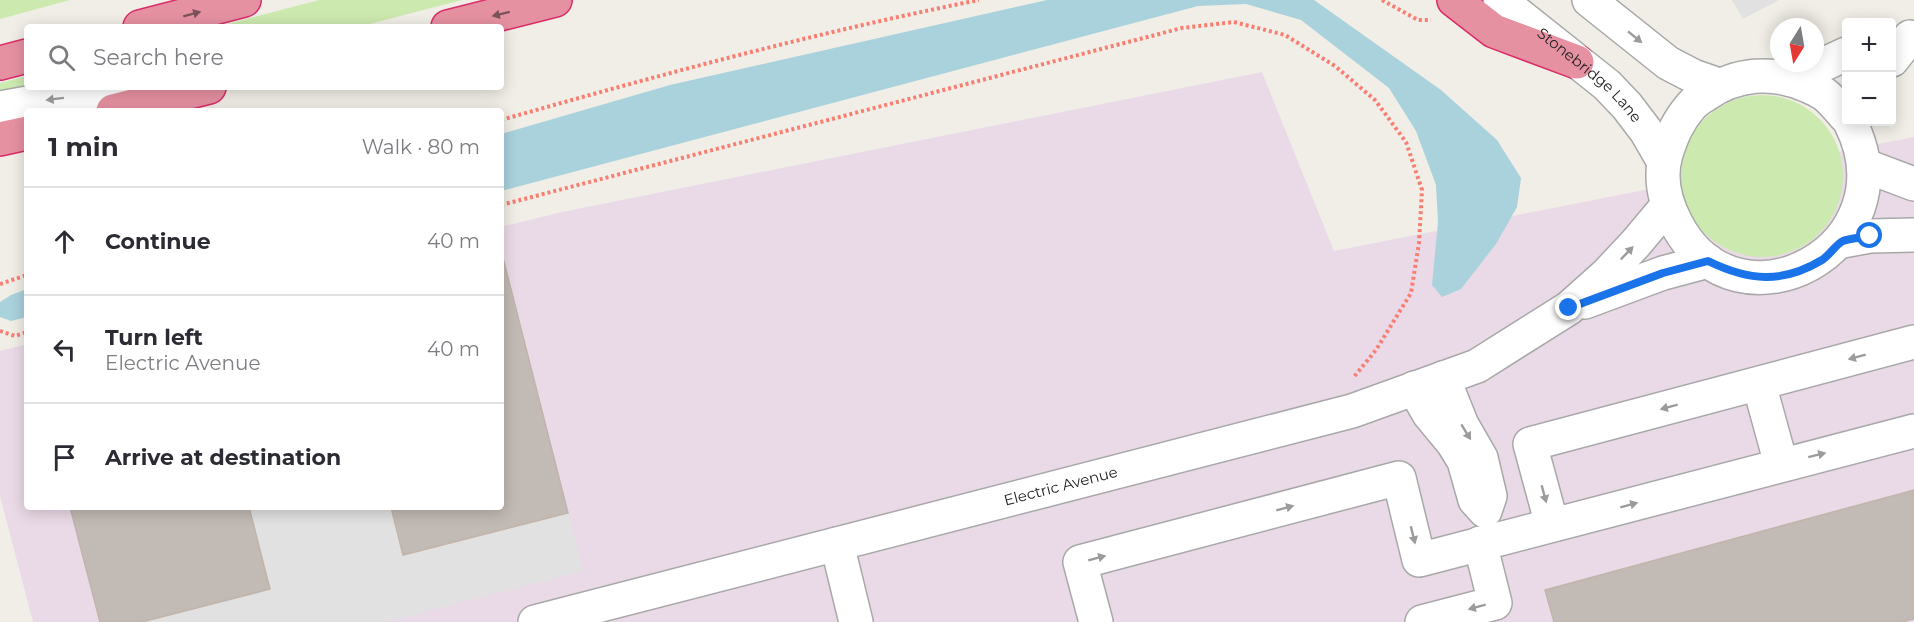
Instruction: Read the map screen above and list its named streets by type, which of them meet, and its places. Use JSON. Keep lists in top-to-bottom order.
{
  "streets": {
    "street": ["Stonebridge Lane", "Electric Avenue"]
  },
  "north": "bottom",
  "page": {
    "map_buttons": ["+", "−"],
    "search": "Search here",
    "heading": ["1 min", "Walk · 80 m"],
    "list": [
      ["Continue", "40 m"],
      ["Turn left", "Electric Avenue", "40 m"],
      "Arrive at destination"
    ]
  }
}
